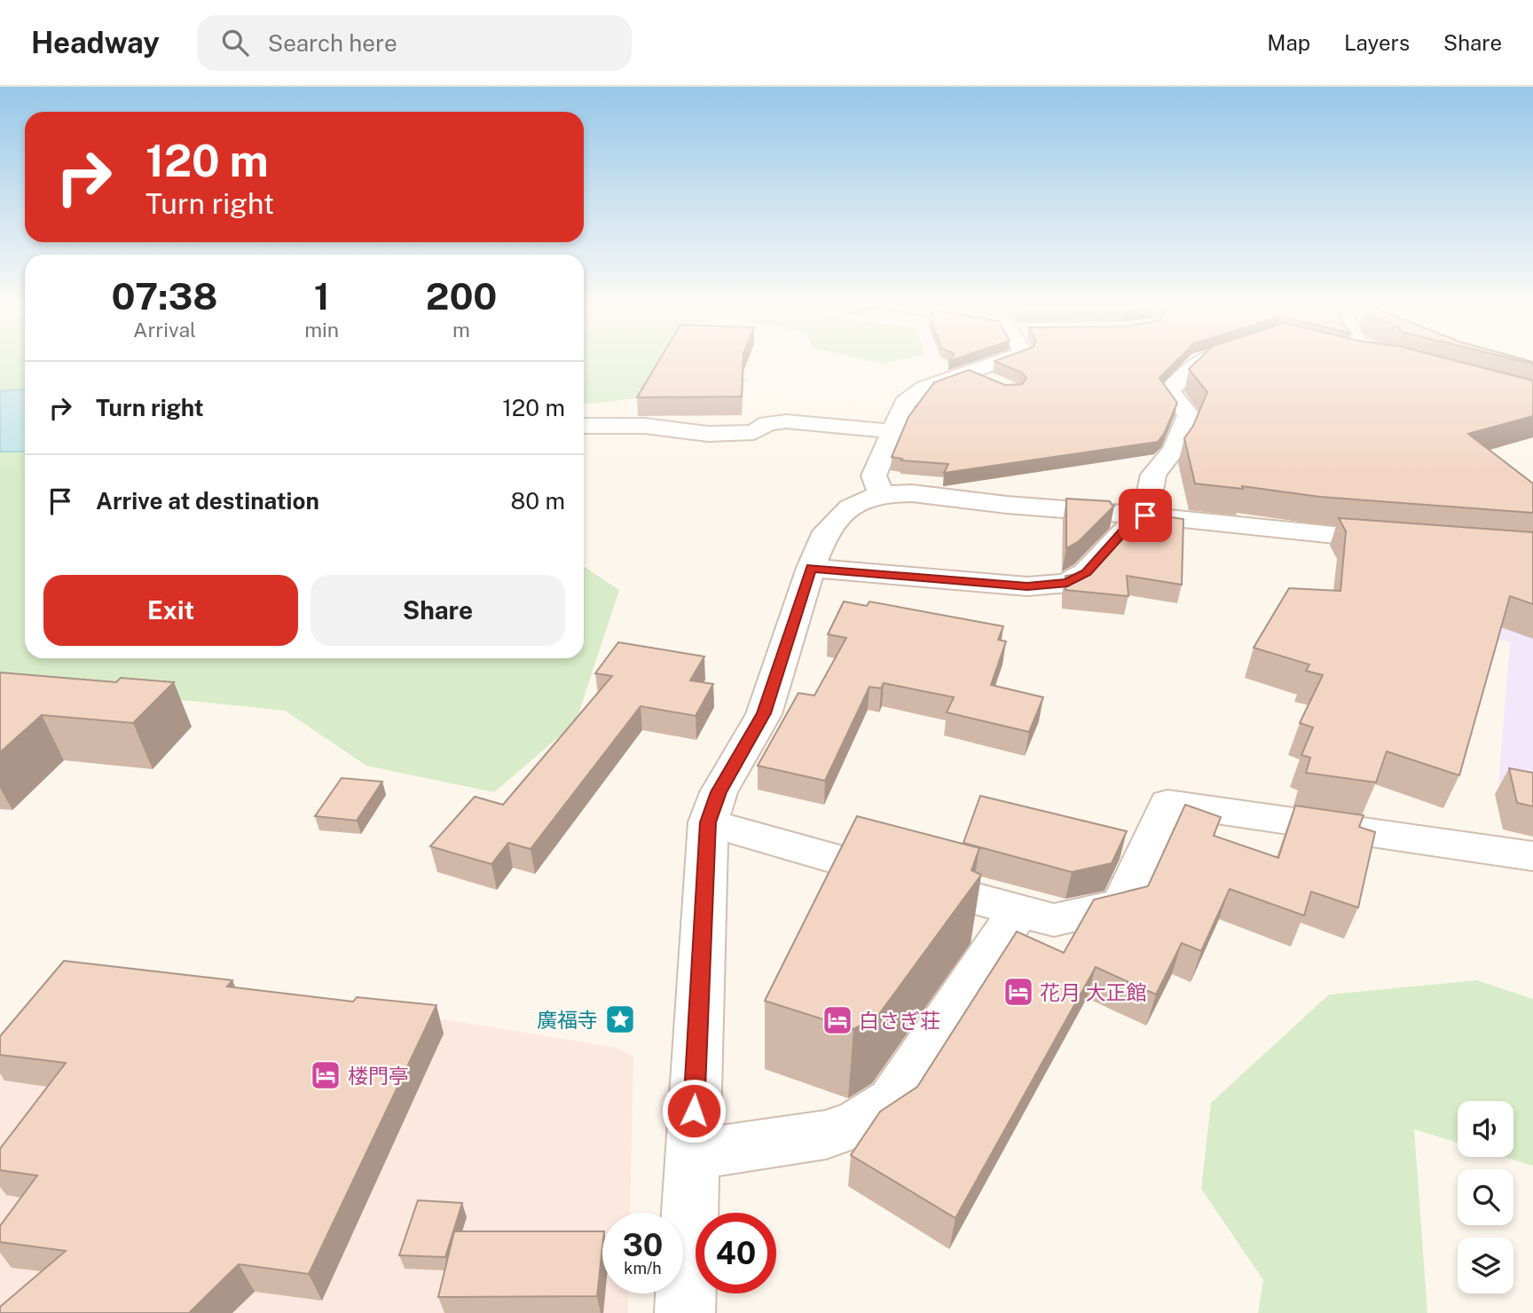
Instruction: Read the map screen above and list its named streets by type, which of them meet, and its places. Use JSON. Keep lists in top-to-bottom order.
{
  "places": {
    "hotel": ["花月 大正館", "白さぎ荘", "楼門亭"],
    "place": ["廣福寺"]
  },
  "page": {
    "header": "Headway",
    "search": "Search here",
    "nav": ["Map", "Layers", "Share"],
    "turn": ["120 m", "Turn right"],
    "eta": [
      "07:38",
      "Arrival",
      "1",
      "min",
      "200",
      "m"
    ],
    "list": [
      {
        "name": "Turn right",
        "value": "120 m"
      },
      {
        "name": "Arrive at destination",
        "value": "80 m"
      }
    ],
    "buttons": ["Exit", "Share"],
    "speed": "30 km/h",
    "limit": "40"
  }
}
